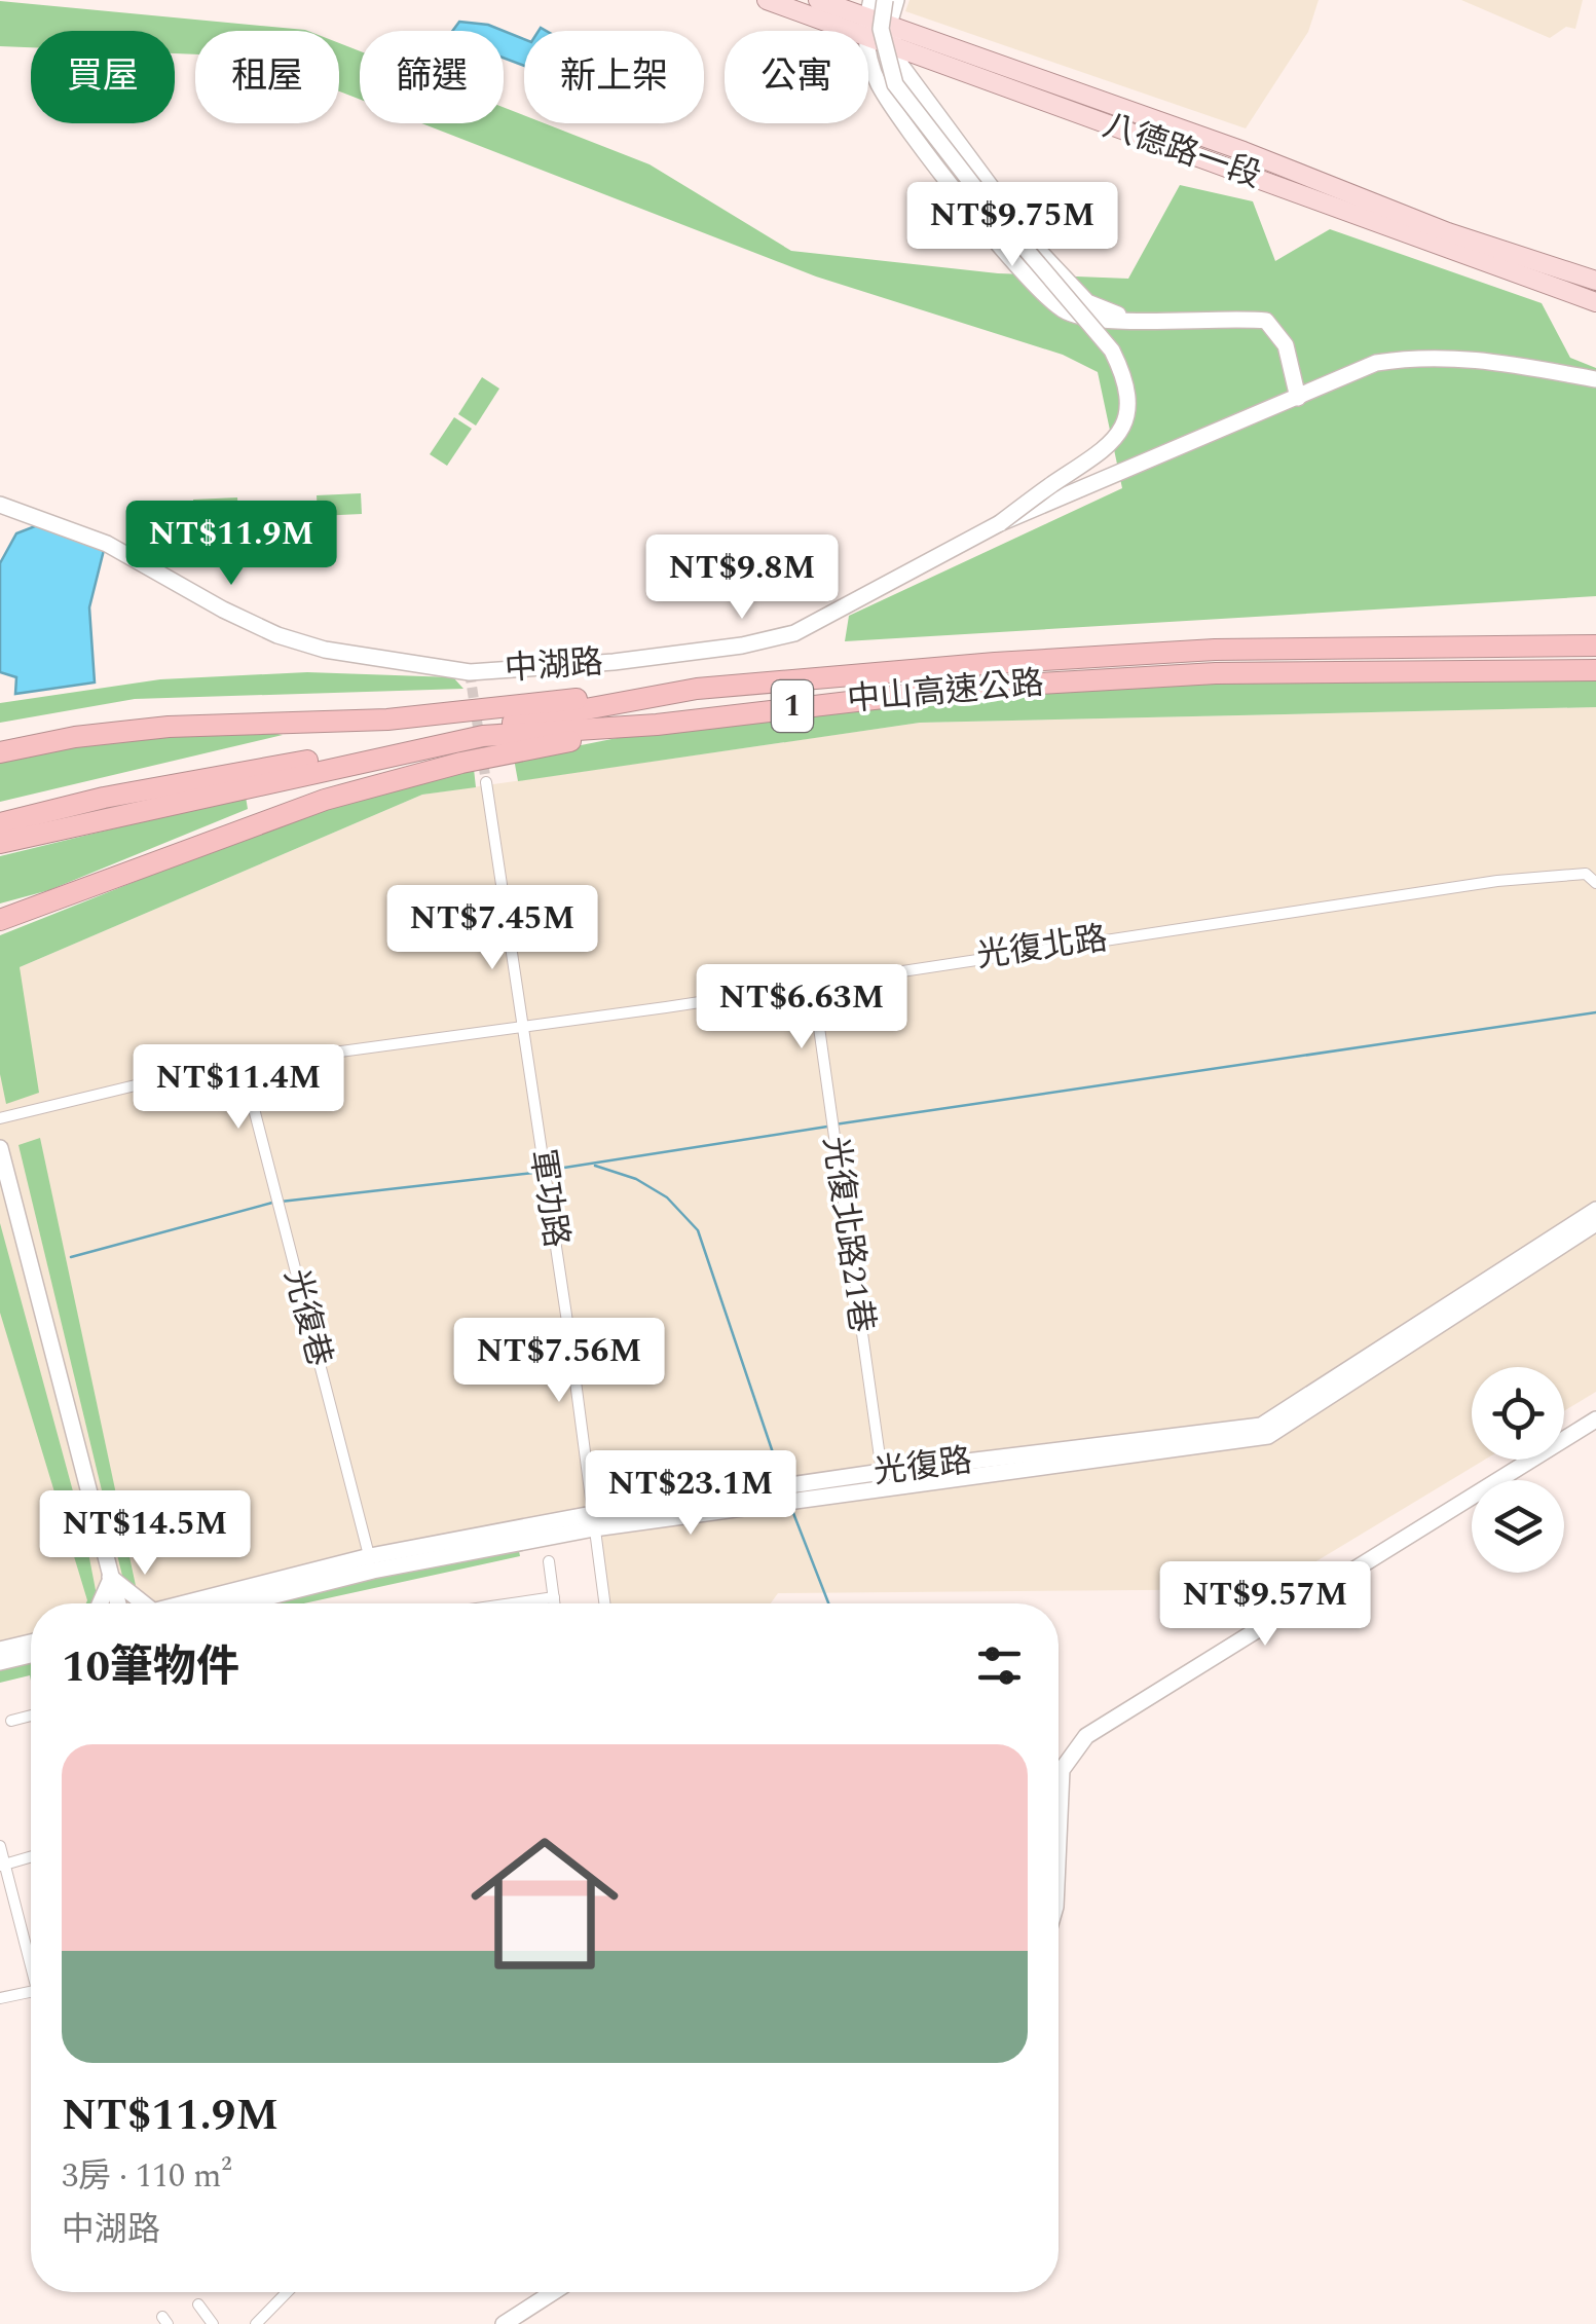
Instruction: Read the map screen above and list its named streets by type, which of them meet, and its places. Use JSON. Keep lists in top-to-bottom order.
{
  "streets": {
    "highway": ["中山高速公路", "1"],
    "main road": ["八德路一段"],
    "street": [
      "中湖路",
      "光復北路",
      "軍功路",
      "光復北路21巷",
      "光復巷",
      "光復路"
    ]
  },
  "crossings": [
    ["光復北路", "軍功路"],
    ["光復北路", "光復北路21巷"],
    ["光復北路", "光復巷"],
    ["軍功路", "光復路"],
    ["光復北路21巷", "光復路"],
    ["光復巷", "光復路"]
  ],
  "page": {
    "chip": [
      "買屋",
      "租屋",
      "篩選",
      "新上架",
      "公寓"
    ],
    "price": [
      "NT$9.75M",
      "NT$11.9M",
      "NT$9.8M",
      "NT$7.45M",
      "NT$6.63M",
      "NT$11.4M",
      "NT$7.56M",
      "NT$23.1M",
      "NT$14.5M",
      "NT$9.57M"
    ],
    "heading": "10筆物件",
    "list": [
      {
        "name": "NT$11.9M",
        "note": "3房 · 110 m² · 中湖路"
      }
    ]
  }
}
